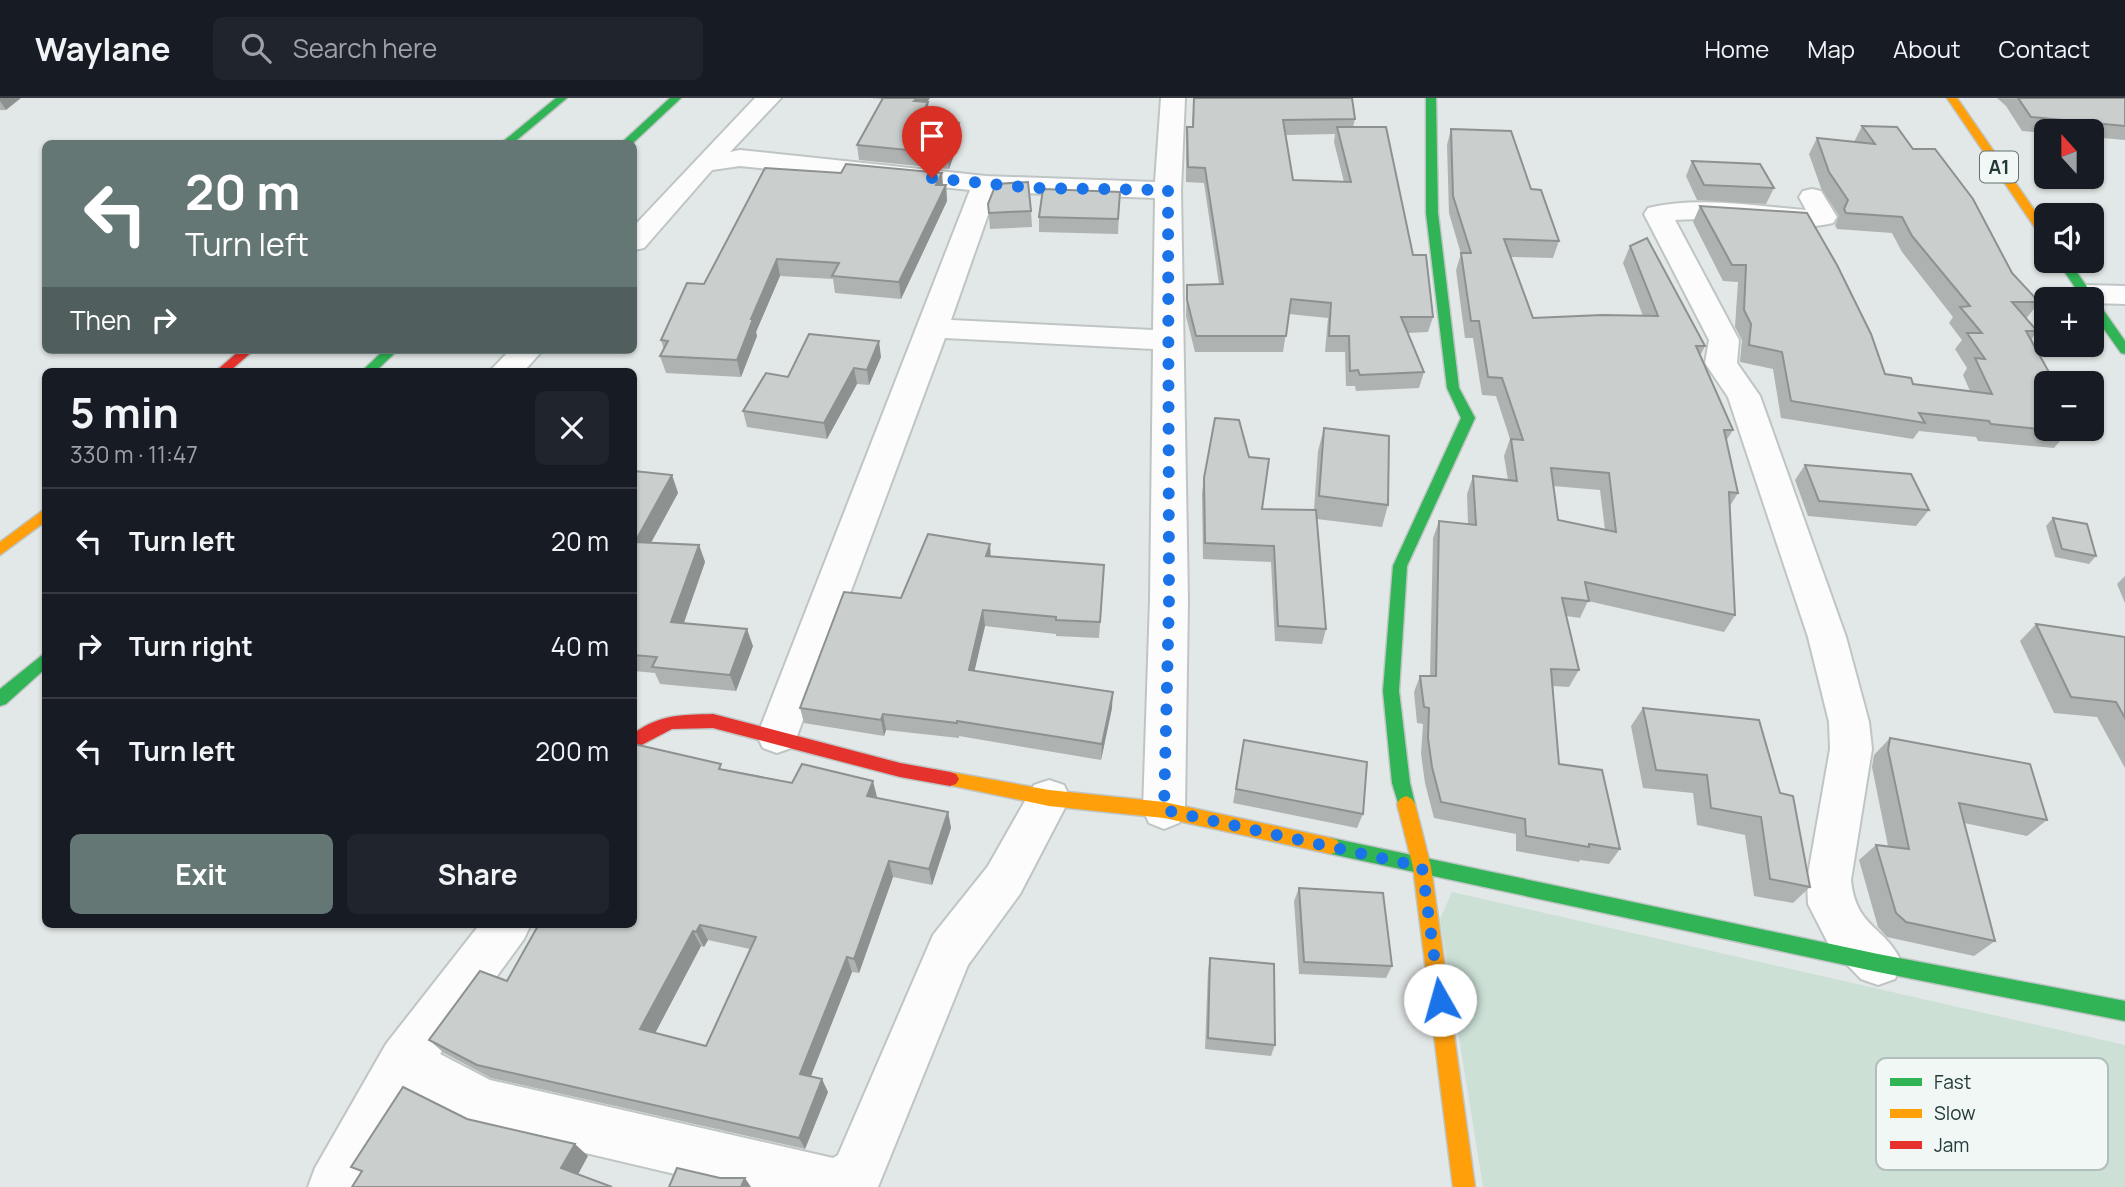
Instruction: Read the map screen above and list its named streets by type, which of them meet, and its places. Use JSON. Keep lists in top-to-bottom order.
{
  "streets": {
    "main road": ["A1"]
  },
  "legend": ["Fast", "Slow", "Jam"],
  "north": "top",
  "page": {
    "header": "Waylane",
    "search": "Search here",
    "nav": [
      "Home",
      "Map",
      "About",
      "Contact"
    ],
    "map_buttons": ["+", "−"],
    "turn": ["20 m", "Turn left"],
    "then": "Then",
    "heading": ["5 min", "330 m · 11:47"],
    "list": [
      {
        "name": "Turn left",
        "value": "20 m"
      },
      {
        "name": "Turn right",
        "value": "40 m"
      },
      {
        "name": "Turn left",
        "value": "200 m"
      }
    ],
    "buttons": ["Exit", "Share"]
  }
}
